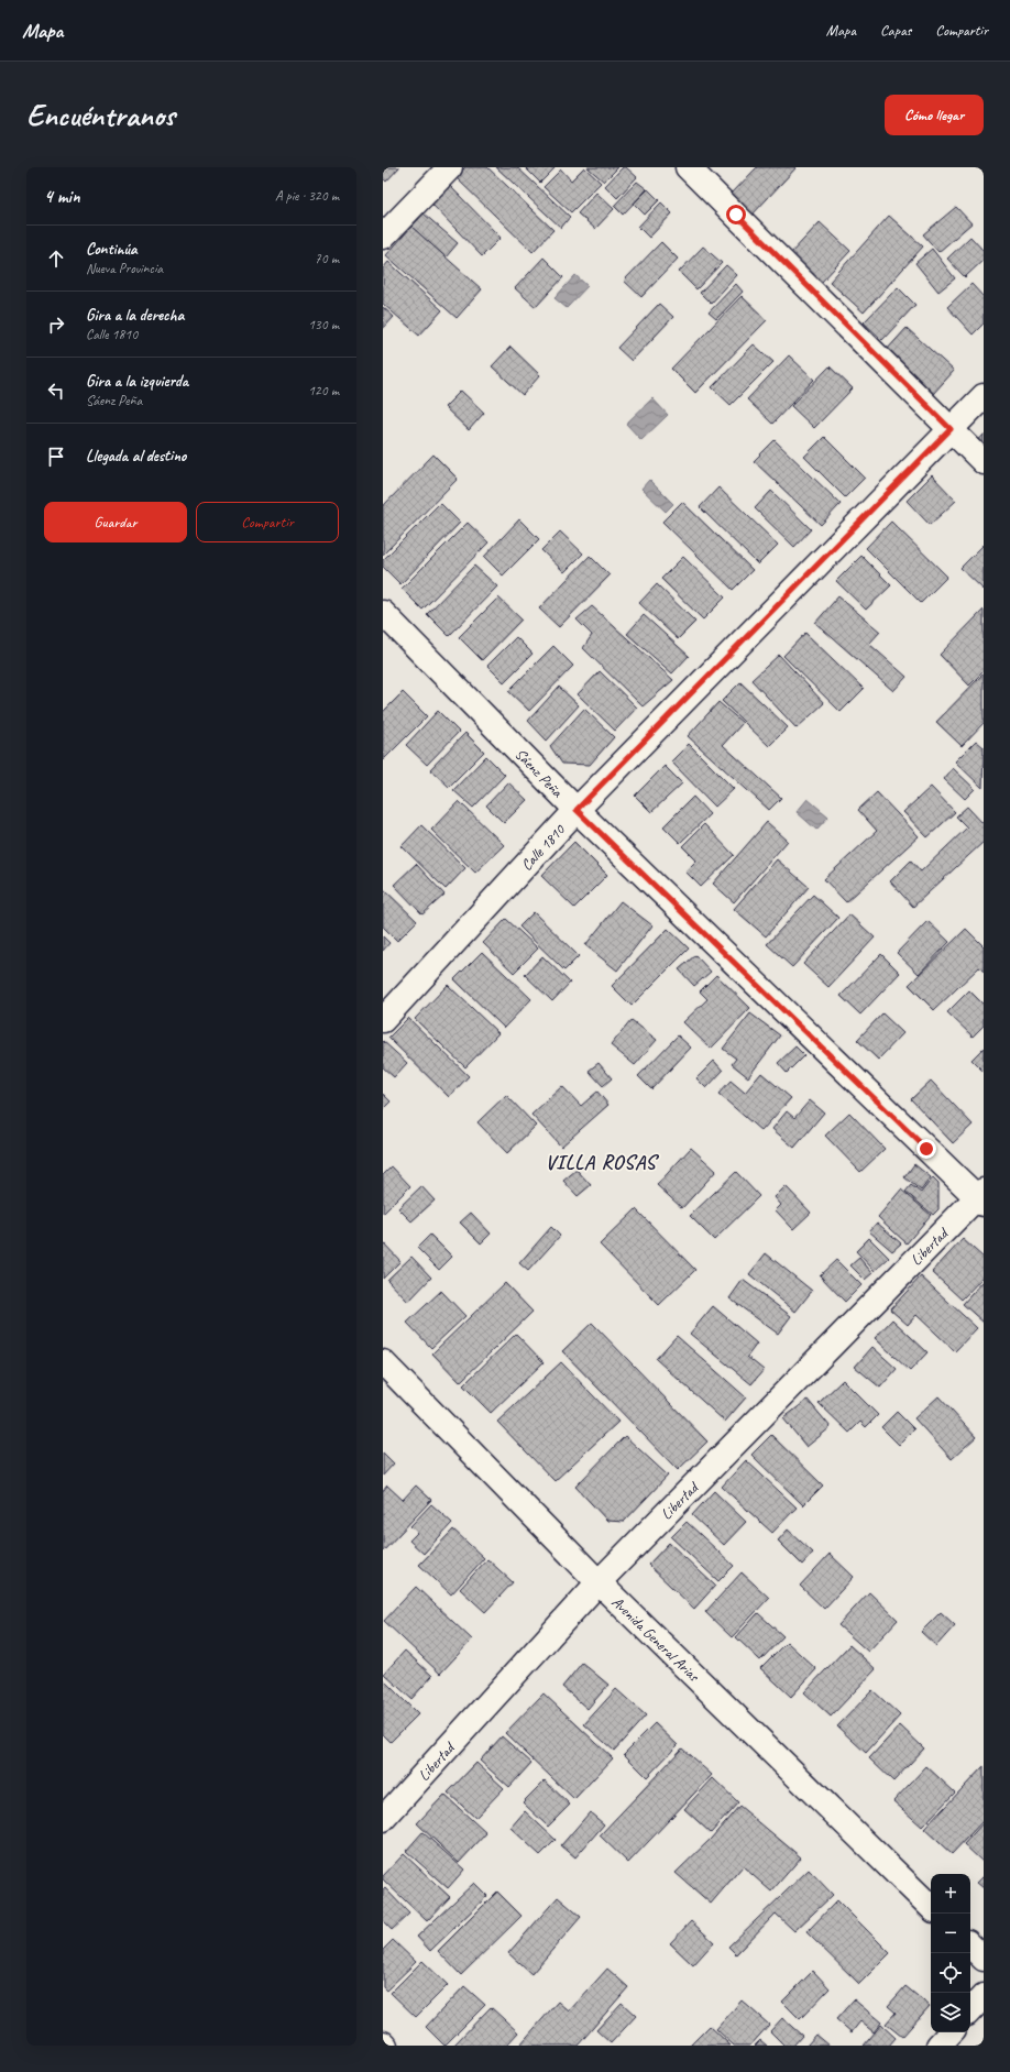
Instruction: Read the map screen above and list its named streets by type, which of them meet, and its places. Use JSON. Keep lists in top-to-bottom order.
{
  "streets": {
    "street": [
      "Sáenz Peña",
      "Calle 1810",
      "Libertad",
      "Avenida General Arias"
    ]
  },
  "crossings": [
    ["Sáenz Peña", "Calle 1810"],
    ["Sáenz Peña", "Libertad"],
    ["Libertad", "Avenida General Arias"]
  ],
  "districts": ["VILLA ROSAS"],
  "page": {
    "header": "Mapa",
    "nav": ["Mapa", "Capas", "Compartir"],
    "buttons": [
      "Cómo llegar",
      ["Guardar", "Compartir"]
    ],
    "title": "Encuéntranos",
    "heading": ["4 min", "A pie · 320 m"],
    "list": [
      ["Continúa", "Nueva Provincia", "70 m"],
      ["Gira a la derecha", "Calle 1810", "130 m"],
      ["Gira a la izquierda", "Sáenz Peña", "120 m"],
      "Llegada al destino"
    ],
    "map_buttons": ["+", "−"]
  }
}
